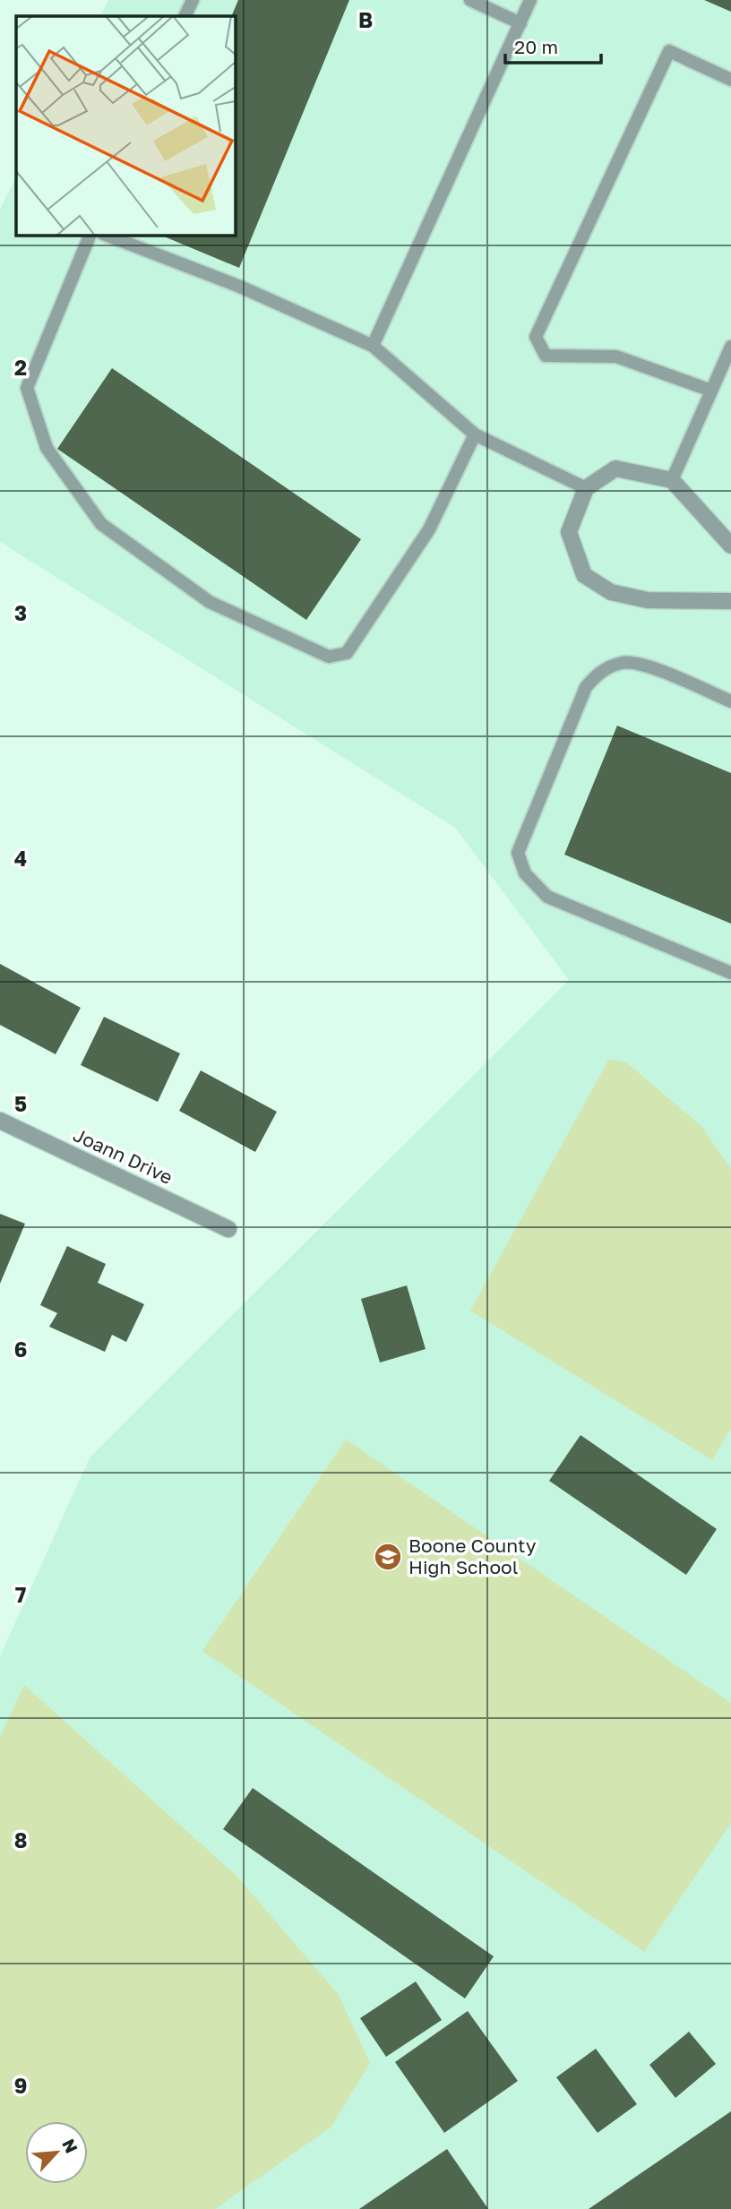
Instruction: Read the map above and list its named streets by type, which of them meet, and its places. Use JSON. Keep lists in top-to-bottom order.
{
  "streets": {
    "street": ["Joann Drive"]
  },
  "places": {
    "school or university": ["Boone County High School"]
  },
  "scale_bar": "20 m",
  "north": "top right",
  "grid": {
    "columns": ["B"],
    "rows": [
      "2",
      "3",
      "4",
      "5",
      "6",
      "7",
      "8",
      "9"
    ]
  }
}
